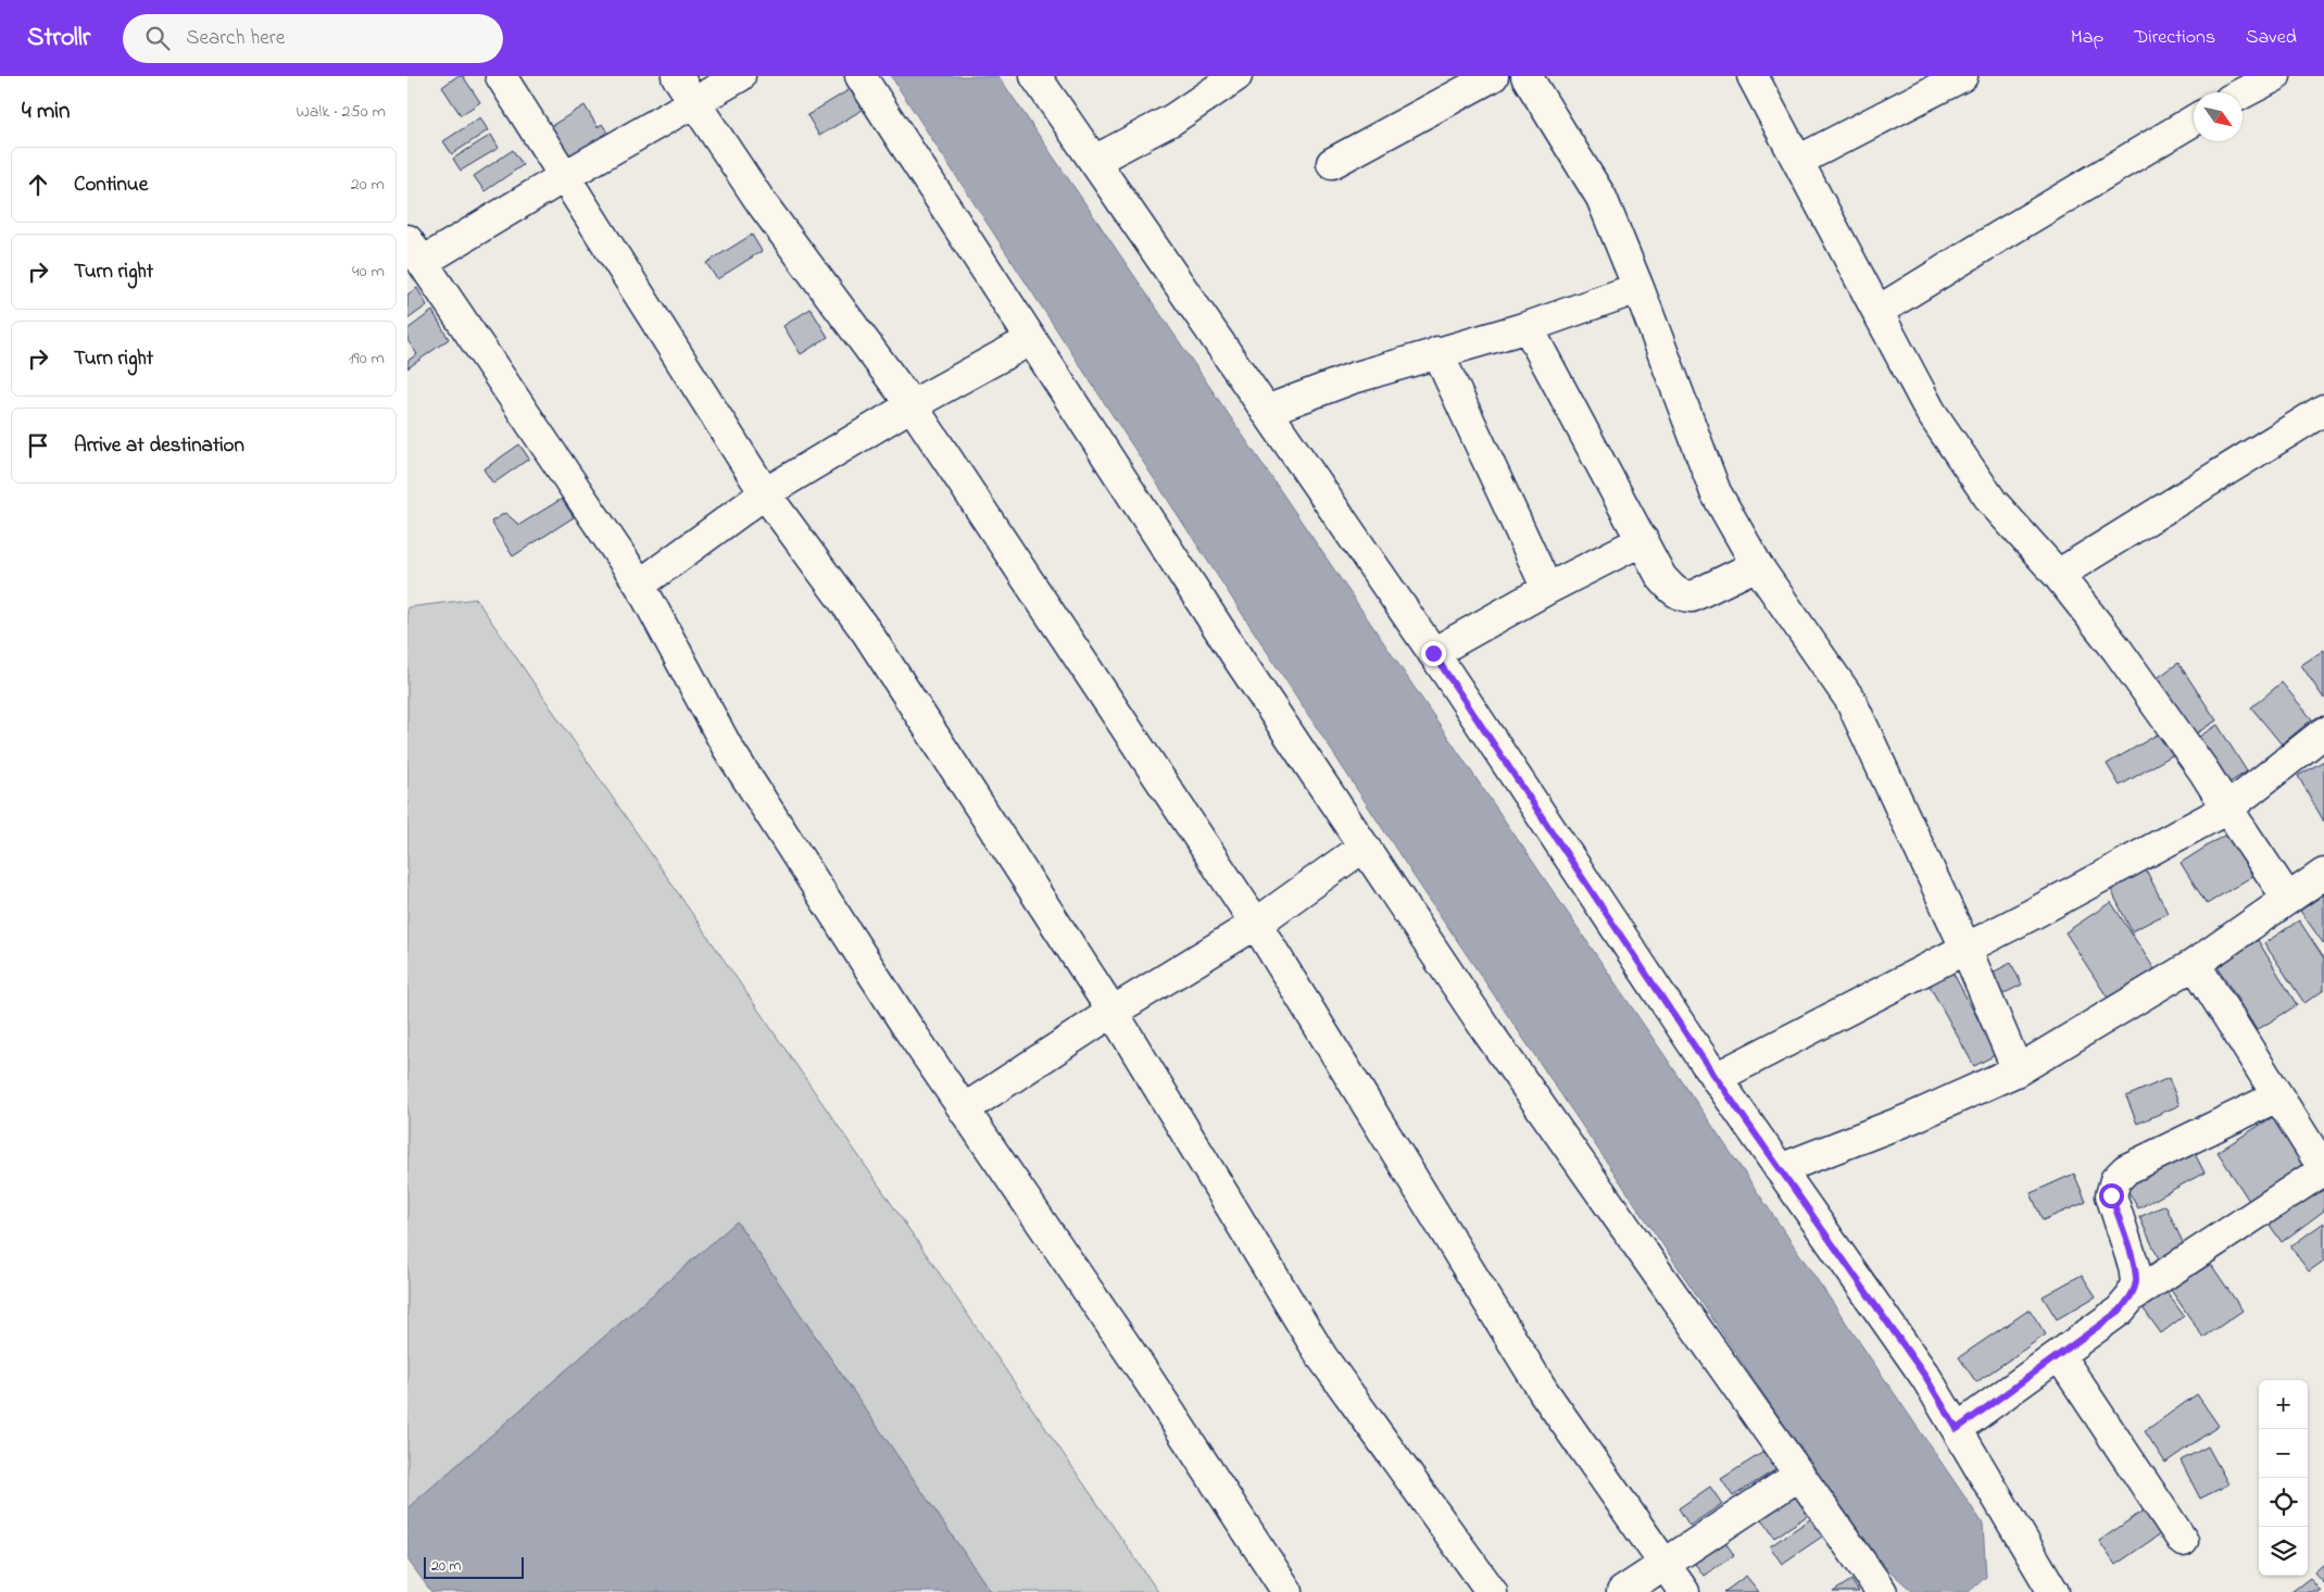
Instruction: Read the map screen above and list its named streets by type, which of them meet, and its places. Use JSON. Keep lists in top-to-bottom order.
{
  "scale_bar": "20 m",
  "north": "bottom right",
  "page": {
    "header": "Strollr",
    "search": "Search here",
    "nav": ["Map", "Directions", "Saved"],
    "heading": ["4 min", "Walk · 250 m"],
    "list": [
      ["Continue", "20 m"],
      ["Turn right", "40 m"],
      ["Turn right", "190 m"],
      "Arrive at destination"
    ],
    "map_buttons": ["+", "−"],
    "scale": "20 m"
  }
}
